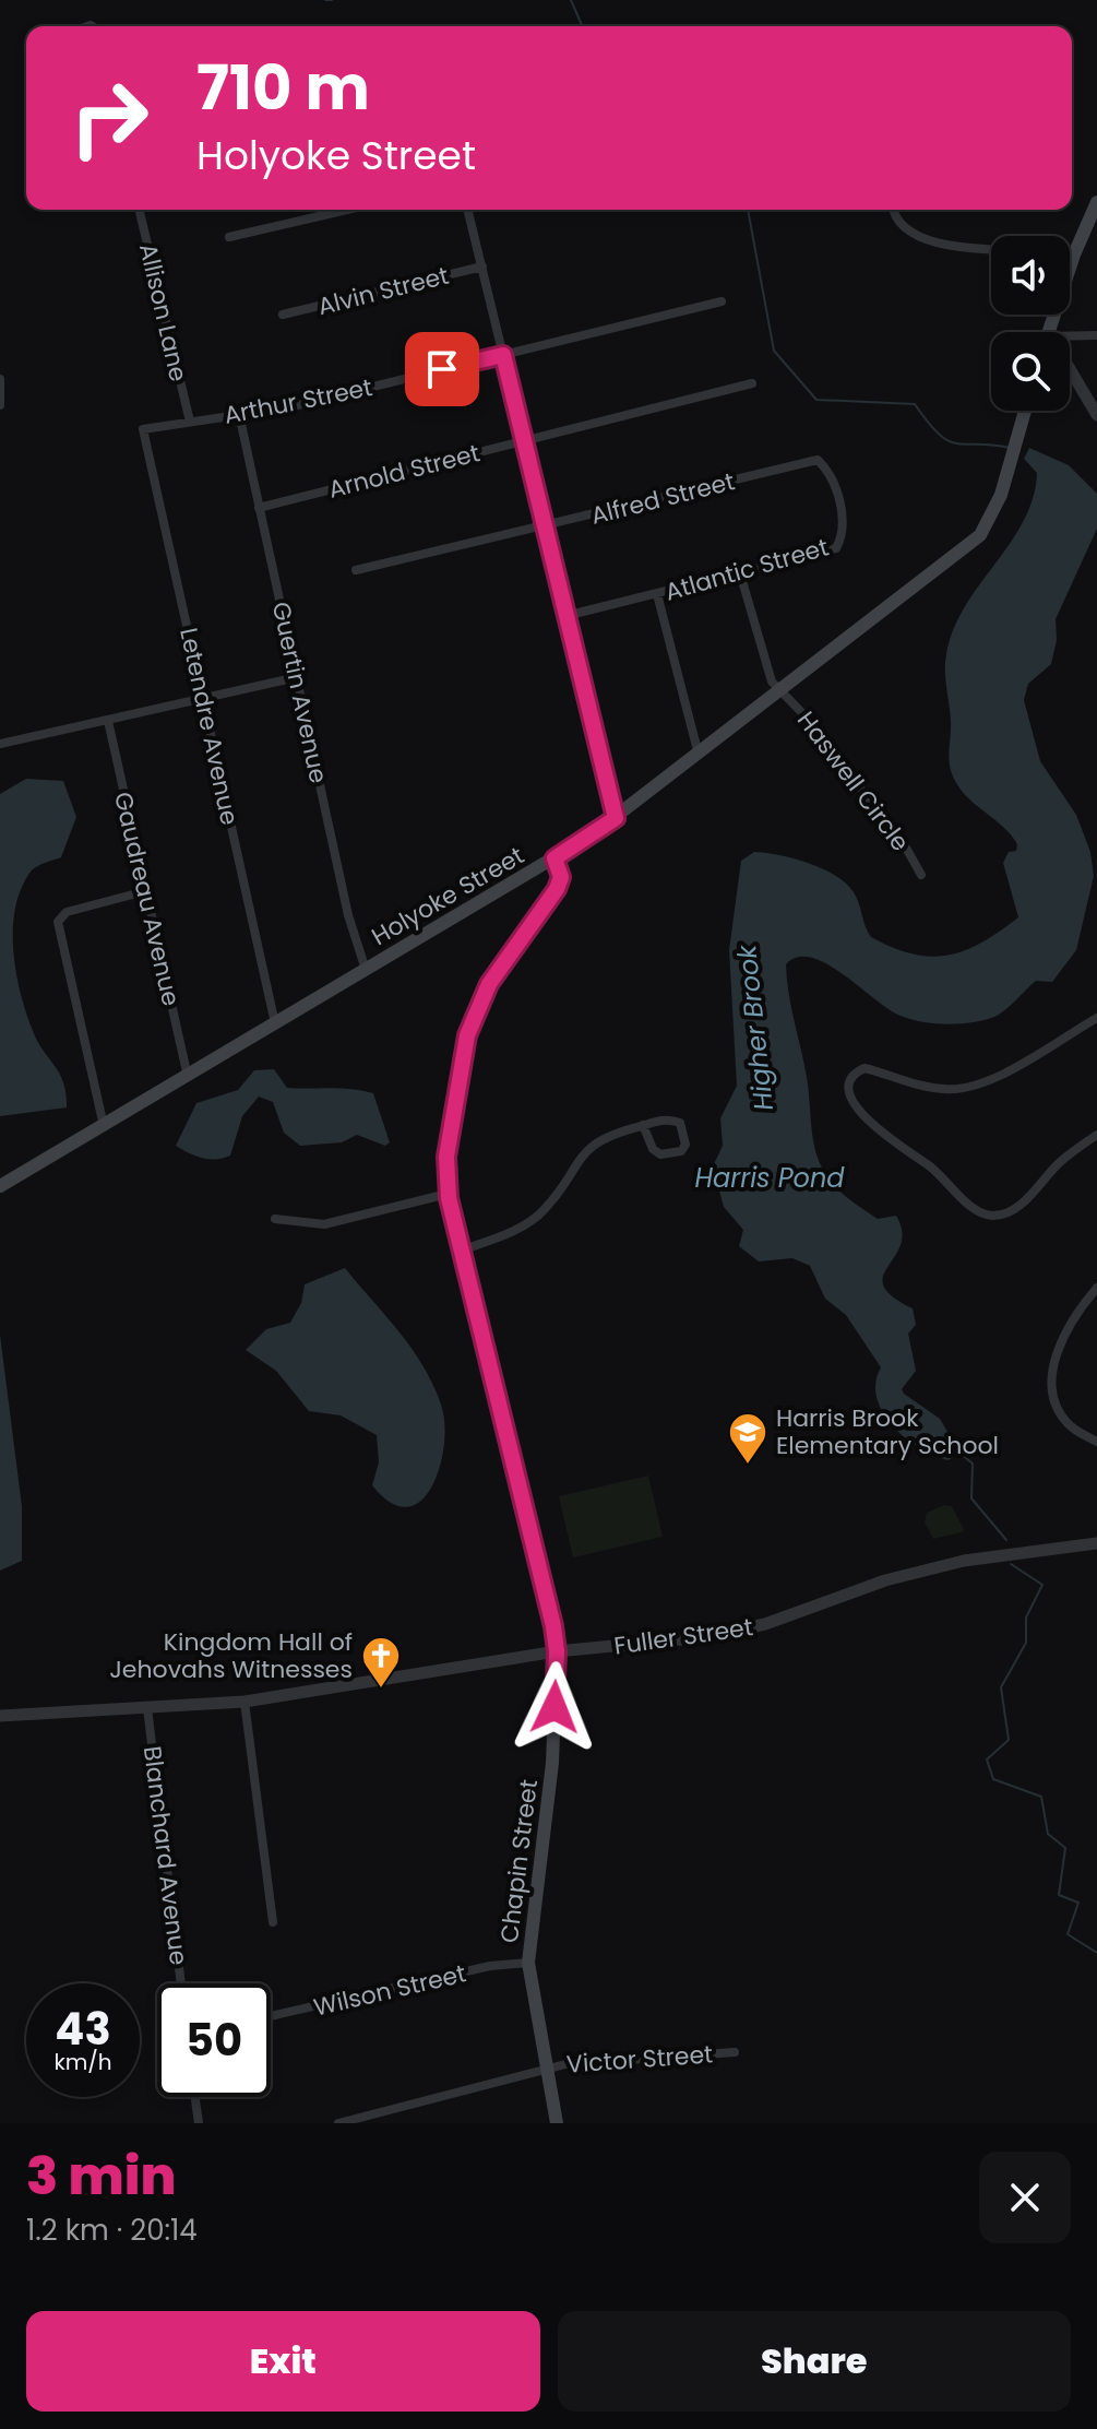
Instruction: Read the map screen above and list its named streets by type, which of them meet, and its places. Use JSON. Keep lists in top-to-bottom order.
{
  "streets": {
    "main road": ["Holyoke Street", "Chapin Street"],
    "street": [
      "Alvin Street",
      "Allison Lane",
      "Arthur Street",
      "Arnold Street",
      "Alfred Street",
      "Atlantic Street",
      "Guertin Avenue",
      "Letendre Avenue",
      "Haswell Circle",
      "Gaudreau Avenue",
      "Fuller Street",
      "Blanchard Avenue",
      "Wilson Street",
      "Victor Street"
    ]
  },
  "crossings": [
    ["Allison Lane", "Arthur Street"],
    ["Arthur Street", "Guertin Avenue"],
    ["Arthur Street", "Letendre Avenue"],
    ["Arnold Street", "Guertin Avenue"],
    ["Alfred Street", "Atlantic Street"],
    ["Atlantic Street", "Haswell Circle"],
    ["Guertin Avenue", "Holyoke Street"],
    ["Letendre Avenue", "Holyoke Street"],
    ["Haswell Circle", "Holyoke Street"],
    ["Holyoke Street", "Gaudreau Avenue"],
    ["Holyoke Street", "Chapin Street"],
    ["Fuller Street", "Blanchard Avenue"],
    ["Fuller Street", "Chapin Street"],
    ["Chapin Street", "Wilson Street"],
    ["Chapin Street", "Victor Street"]
  ],
  "water": ["Higher Brook", "Harris Pond"],
  "places": {
    "school or university": ["Harris Brook Elementary School"],
    "church": ["Kingdom Hall of Jehovahs Witnesses"]
  },
  "page": {
    "turn": ["710 m", "Holyoke Street"],
    "speed": "43 km/h",
    "limit": "50",
    "heading": ["3 min", "1.2 km · 20:14"],
    "buttons": ["Exit", "Share"]
  }
}
